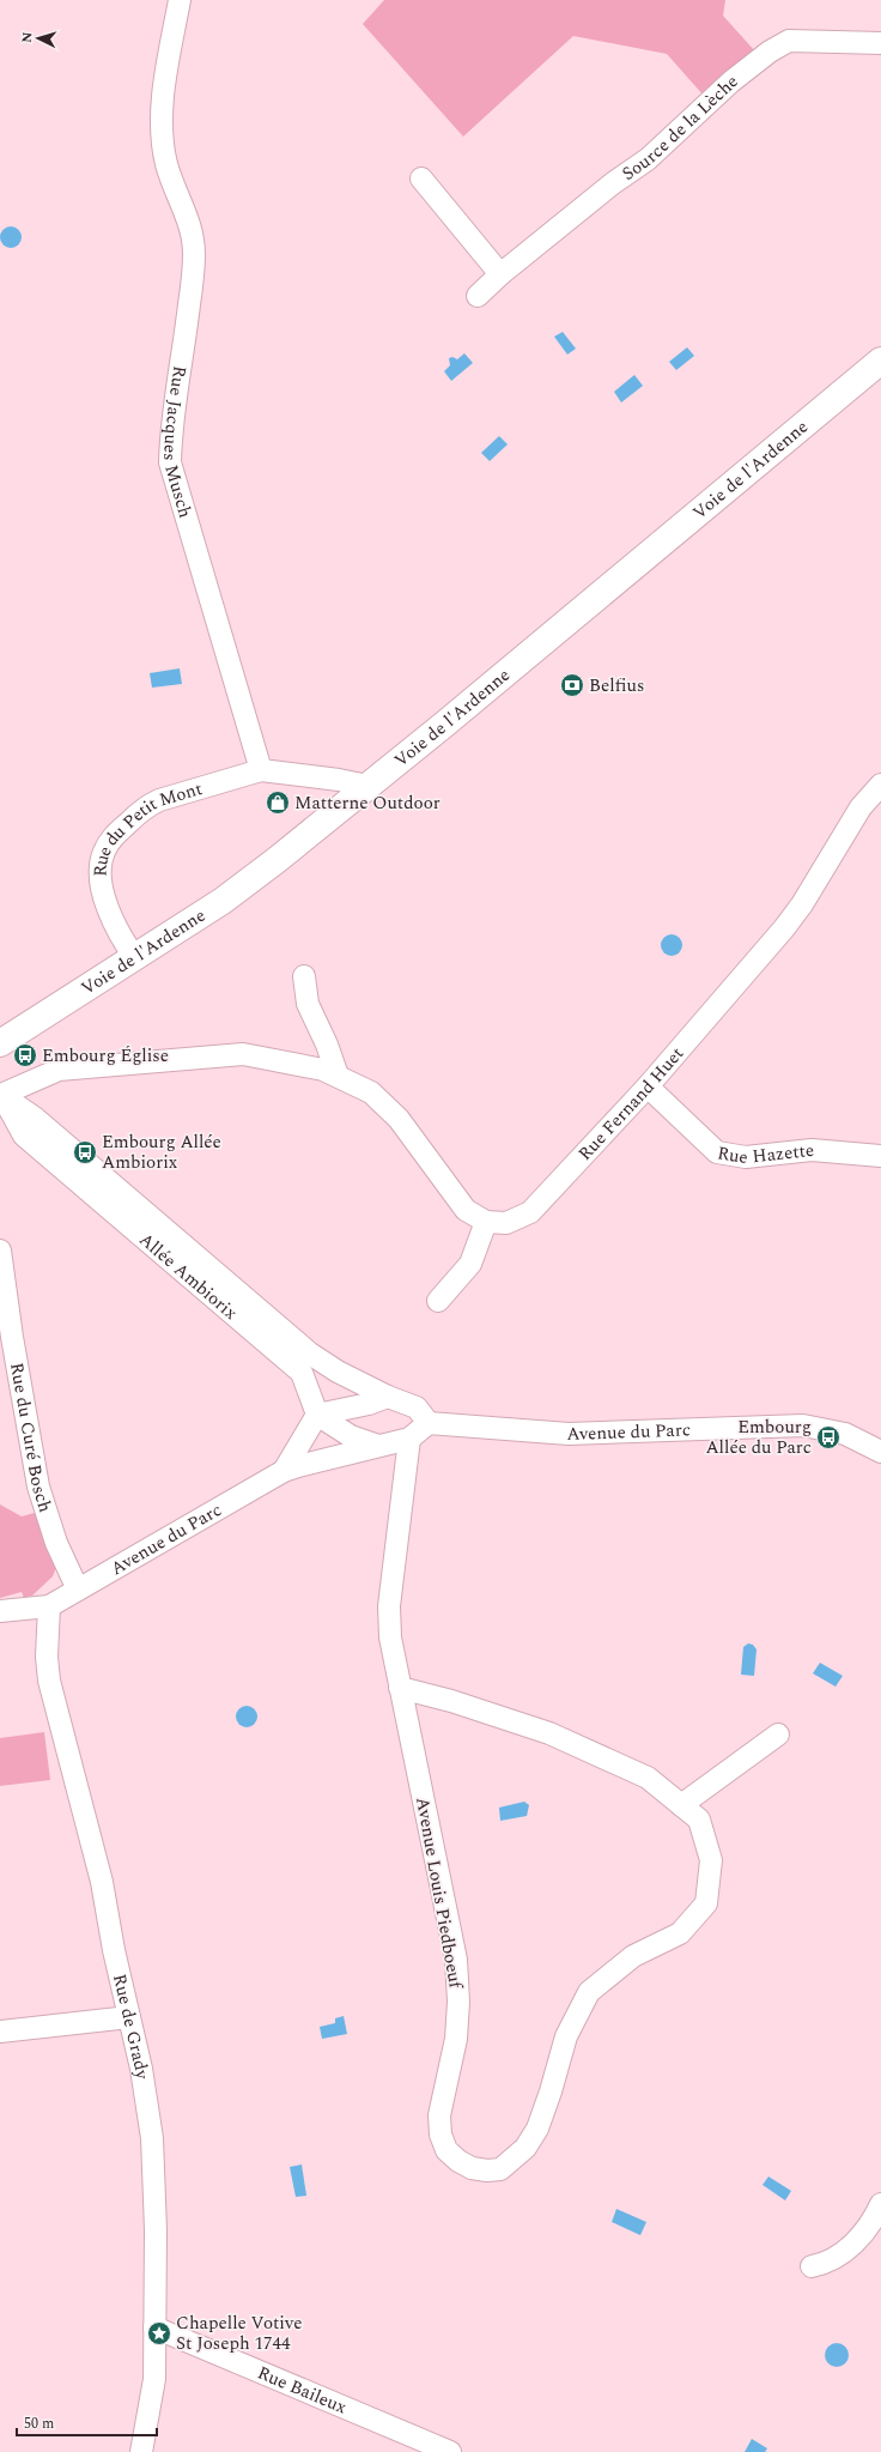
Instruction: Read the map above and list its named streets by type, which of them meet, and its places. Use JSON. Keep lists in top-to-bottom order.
{
  "streets": {
    "main road": ["Voie de l'Ardenne"],
    "street": [
      "Source de la Lèche",
      "Rue Jacques Musch",
      "Rue du Petit Mont",
      "Rue Fernand Huet",
      "Rue Hazette",
      "Allée Ambiorix",
      "Avenue du Parc",
      "Rue du Curé Bosch",
      "Avenue Louis Piedboeuf",
      "Rue de Grady",
      "Rue Baileux"
    ]
  },
  "crossings": [
    ["Rue Jacques Musch", "Rue du Petit Mont"],
    ["Voie de l'Ardenne", "Rue du Petit Mont"],
    ["Rue Fernand Huet", "Rue Hazette"],
    ["Allée Ambiorix", "Avenue du Parc"],
    ["Avenue du Parc", "Rue du Curé Bosch"],
    ["Avenue du Parc", "Avenue Louis Piedboeuf"],
    ["Avenue du Parc", "Rue de Grady"],
    ["Rue de Grady", "Rue Baileux"]
  ],
  "places": {
    "bank": ["Belfius"],
    "shop": ["Matterne Outdoor"],
    "bus stop": ["Embourg Église", "Embourg Allée Ambiorix", "Embourg Allée du Parc"],
    "place": ["Chapelle Votive St Joseph 1744"]
  },
  "scale_bar": "50 m",
  "north": "left"
}
